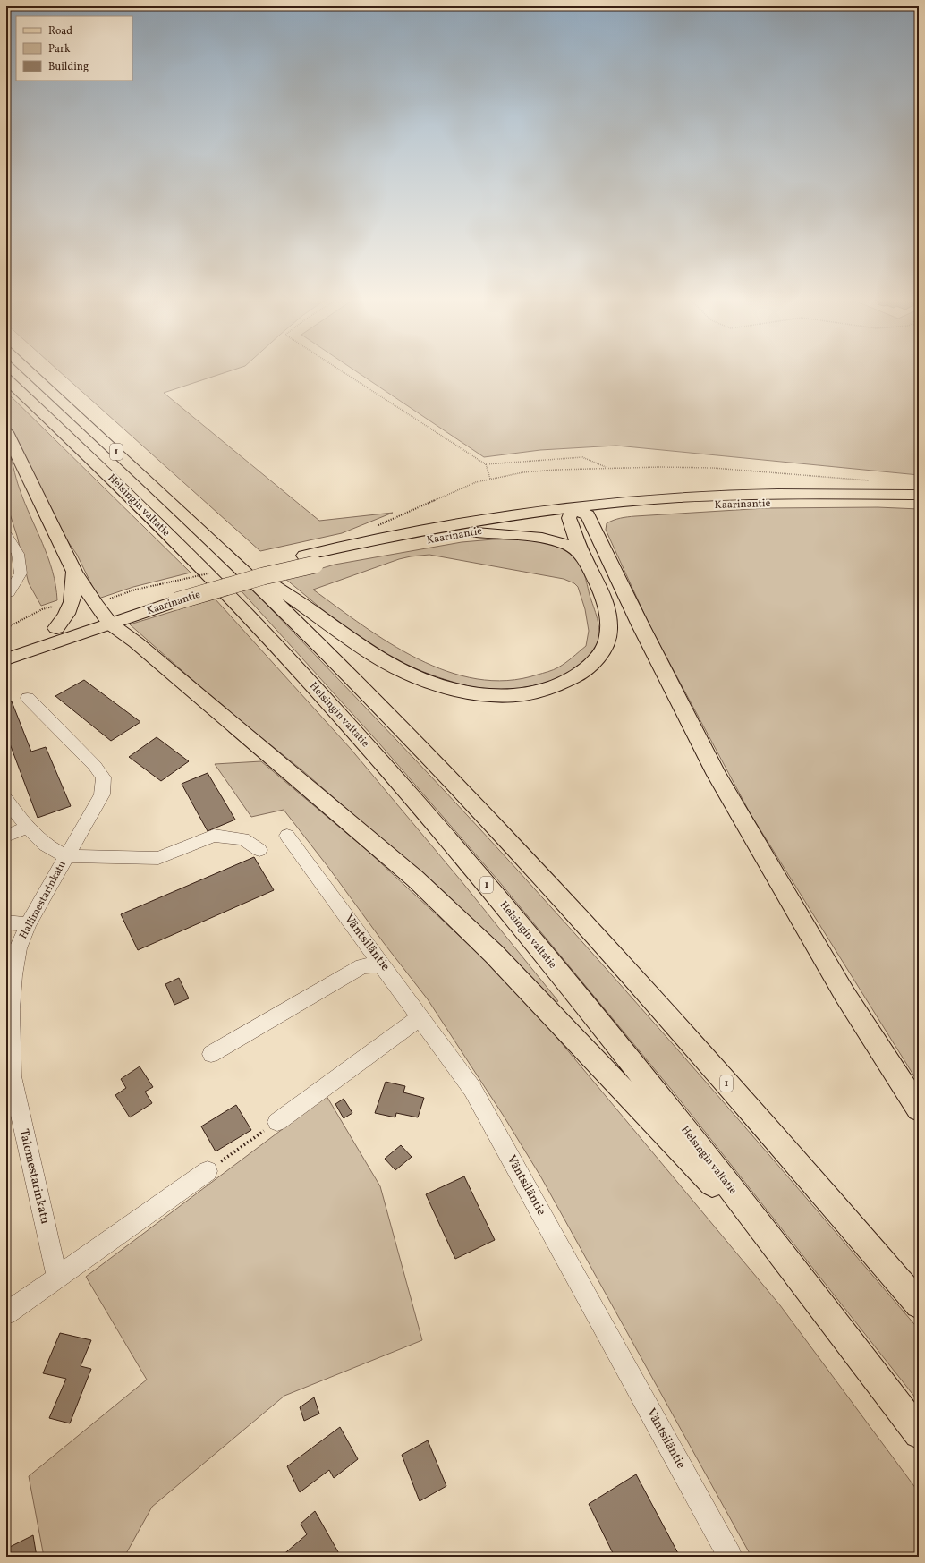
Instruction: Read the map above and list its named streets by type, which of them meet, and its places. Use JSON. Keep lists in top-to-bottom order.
{
  "streets": {
    "main road": ["1", "Kaarinantie", "Helsingin valtatie"],
    "street": ["Hallimestarinkatu", "Väntsiläntie", "Talomestarinkatu"]
  },
  "crossings": [
    ["Hallimestarinkatu", "Talomestarinkatu"]
  ],
  "legend": ["Road", "Park", "Building"]
}
